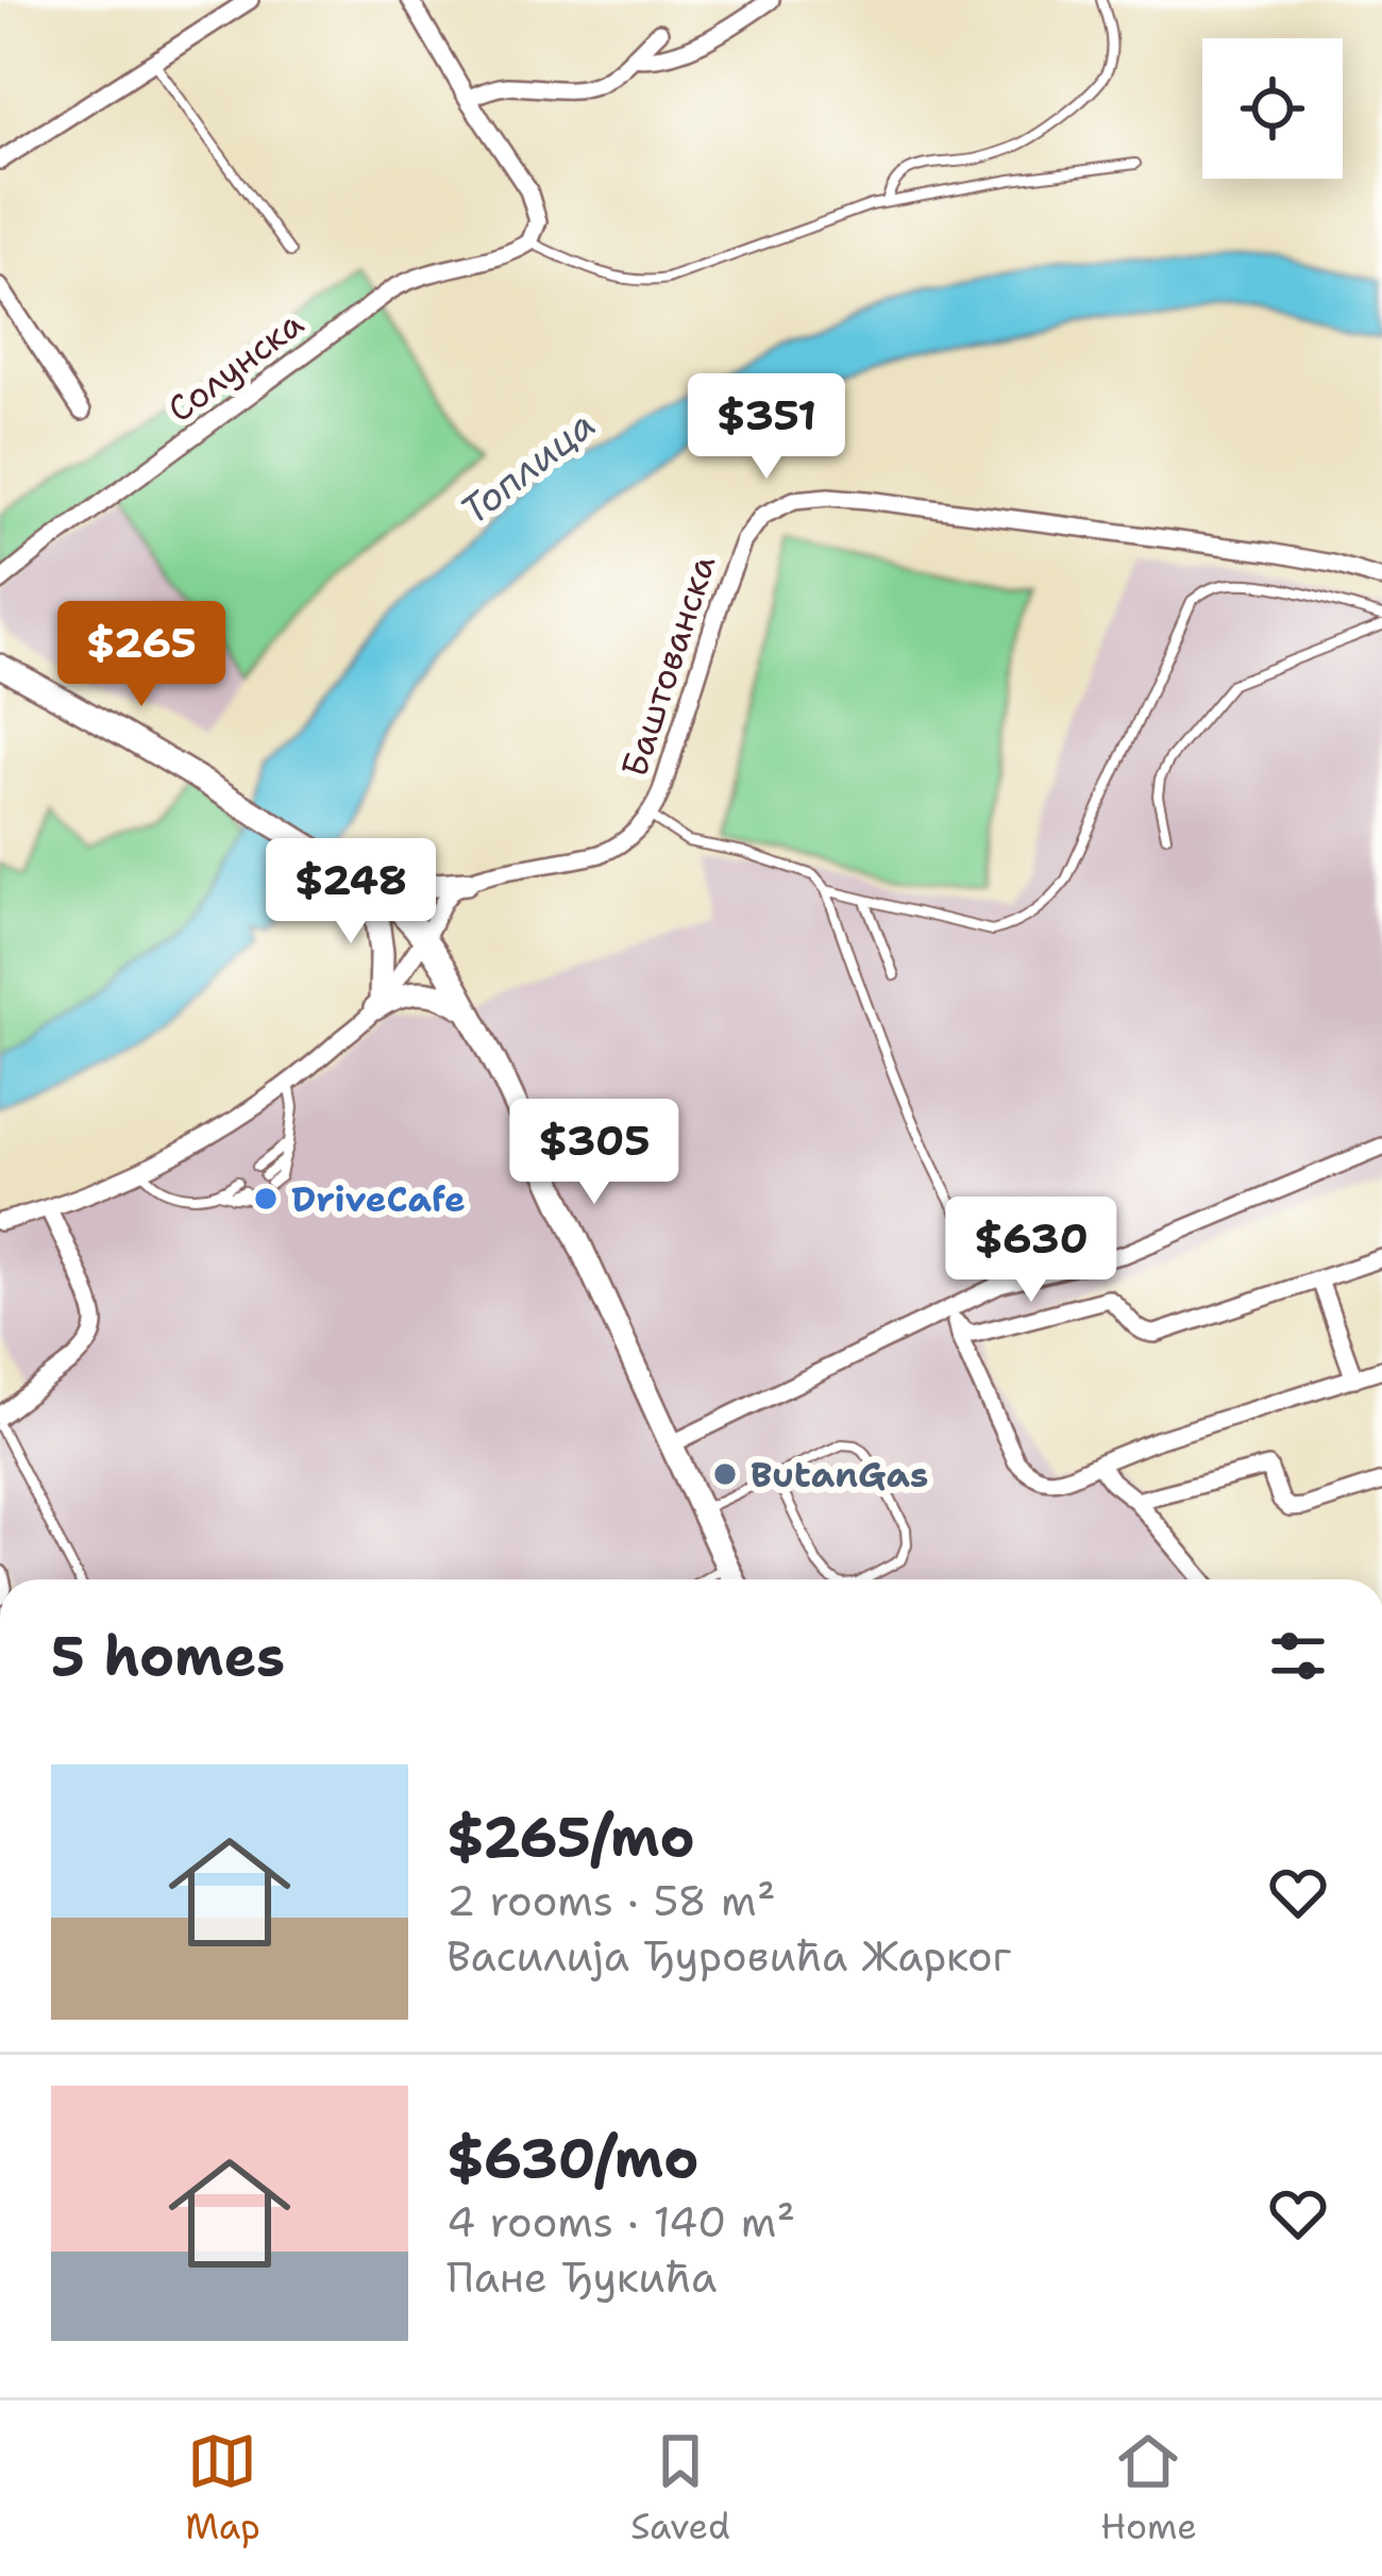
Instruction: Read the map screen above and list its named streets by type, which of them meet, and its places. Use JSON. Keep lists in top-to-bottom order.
{
  "streets": {
    "street": ["Солунска", "Баштованска"]
  },
  "water": ["Топлица"],
  "places": ["DriveCafe", "ButanGas"],
  "page": {
    "price": [
      "$351",
      "$265",
      "$248",
      "$305",
      "$630"
    ],
    "heading": "5 homes",
    "list": [
      {
        "name": "$265/mo",
        "note": "2 rooms · 58 m² · Василија Ђуровића Жарког"
      },
      {
        "name": "$630/mo",
        "note": "4 rooms · 140 m² · Пане Ђукића"
      }
    ],
    "tabs": ["Map", "Saved", "Home"]
  }
}
